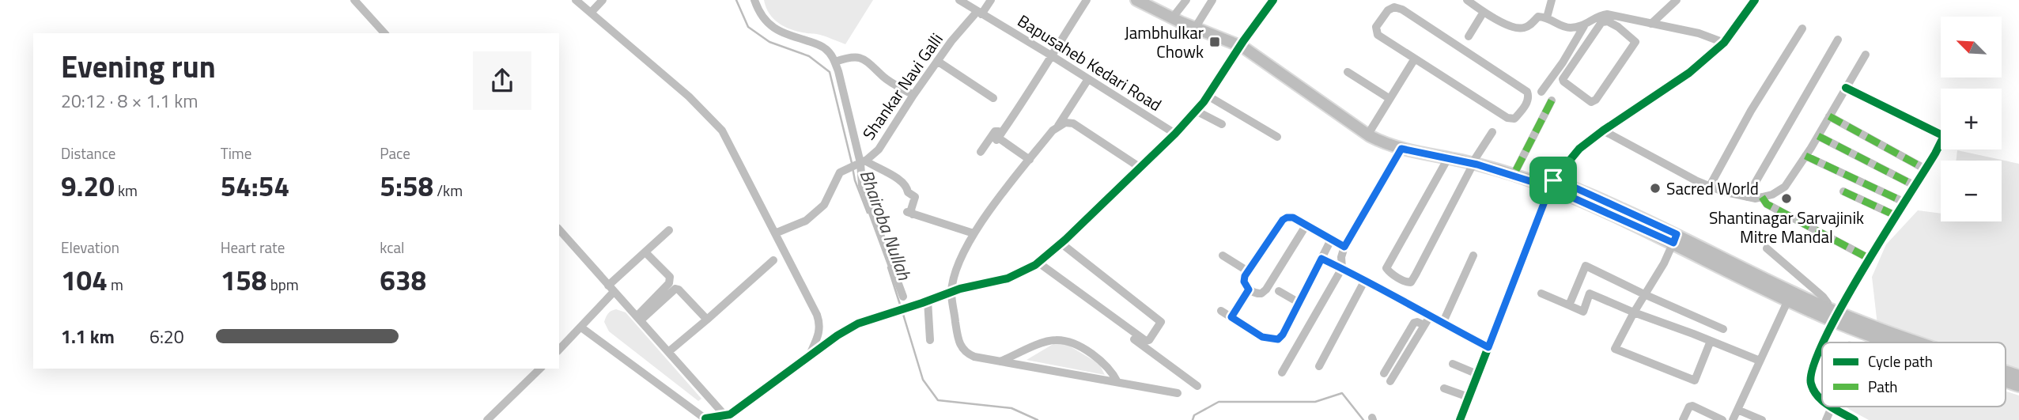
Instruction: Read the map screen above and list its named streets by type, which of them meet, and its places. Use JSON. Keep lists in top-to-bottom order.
{
  "streets": {
    "street": ["Bapusaheb Kedari Road", "Shankar Navi Galli"]
  },
  "crossings": [
    ["Bapusaheb Kedari Road", "Shankar Navi Galli"]
  ],
  "water": ["Bhairoba Nullah"],
  "places": {
    "transit": ["Jambhulkar Chowk"],
    "other": ["Sacred World", "Shantinagar Sarvajinik Mitre Mandal"]
  },
  "legend": ["Cycle path", "Path"],
  "north": "top left",
  "page": {
    "map_buttons": ["+", "−"],
    "heading": ["Evening run", "20:12 · 8 × 1.1 km"],
    "stats": [
      ["Distance", "9.20 km"],
      ["Time", "54:54"],
      ["Pace", "5:58 /km"],
      ["Elevation", "104 m"],
      ["Heart rate", "158 bpm"],
      ["kcal", "638"]
    ],
    "list": [
      {
        "name": "1.1 km",
        "note": "6:20"
      }
    ]
  }
}
